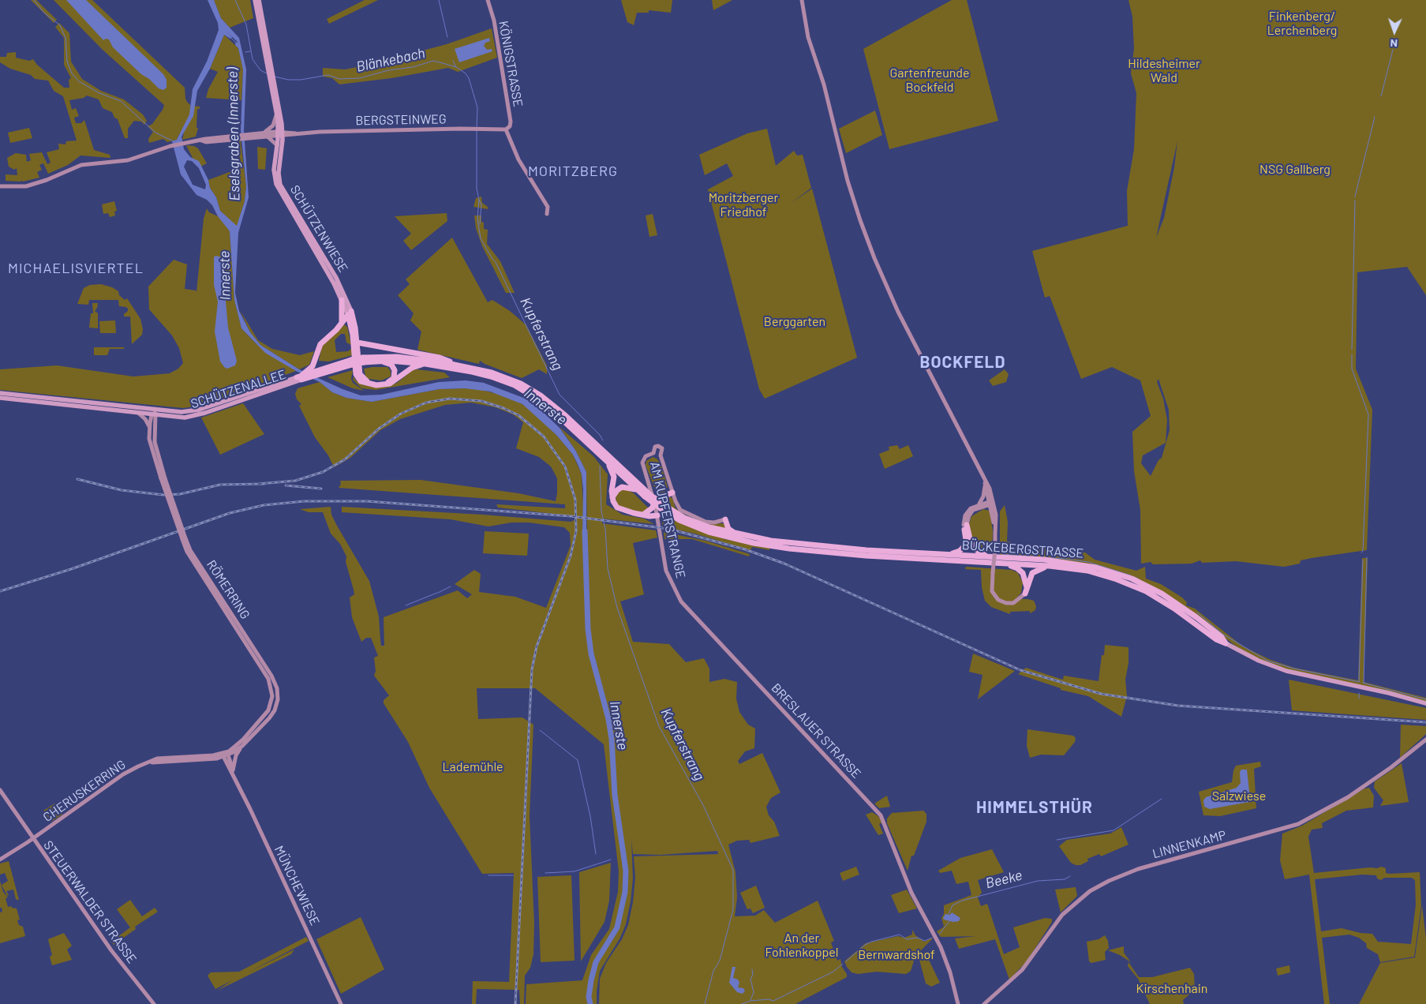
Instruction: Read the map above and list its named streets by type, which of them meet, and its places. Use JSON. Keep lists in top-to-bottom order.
{
  "streets": {
    "highway": ["SCHÜTZENALLEE", "BÜCKEBERGSTRASSE"],
    "main road": ["SCHÜTZENWIESE"],
    "street": [
      "KÖNIGSTRASSE",
      "BERGSTEINWEG",
      "AM KUPFERSTRANGE",
      "RÖMERRING",
      "BRESLAUER STRASSE",
      "CHERUSKERRING",
      "LINNENKAMP",
      "MÜNCHEWIESE",
      "STEUERWALDER STRASSE"
    ]
  },
  "crossings": [
    ["KÖNIGSTRASSE", "BERGSTEINWEG"],
    ["BERGSTEINWEG", "SCHÜTZENWIESE"],
    ["SCHÜTZENALLEE", "BÜCKEBERGSTRASSE"],
    ["SCHÜTZENALLEE", "RÖMERRING"],
    ["AM KUPFERSTRANGE", "BÜCKEBERGSTRASSE"],
    ["AM KUPFERSTRANGE", "BRESLAUER STRASSE"],
    ["RÖMERRING", "CHERUSKERRING"],
    ["RÖMERRING", "MÜNCHEWIESE"],
    ["CHERUSKERRING", "MÜNCHEWIESE"],
    ["CHERUSKERRING", "STEUERWALDER STRASSE"]
  ],
  "districts": [
    "MORITZBERG",
    "MICHAELISVIERTEL",
    "BOCKFELD",
    "HIMMELSTHÜR"
  ],
  "water": [
    "Blänkebach",
    "Eselsgraben (Innerste)",
    "Innerste",
    "Kupferstrang",
    "Beeke"
  ],
  "parks": [
    "Finkenberg/ Lerchenberg",
    "Hildesheimer Wald",
    "Gartenfreunde Bockfeld",
    "NSG Gallberg",
    "Moritzberger Friedhof",
    "Berggarten",
    "Lademühle",
    "Salzwiese",
    "An der Fohlenkoppel",
    "Bernwardshof",
    "Kirschenhain"
  ],
  "north": "bottom"
}
